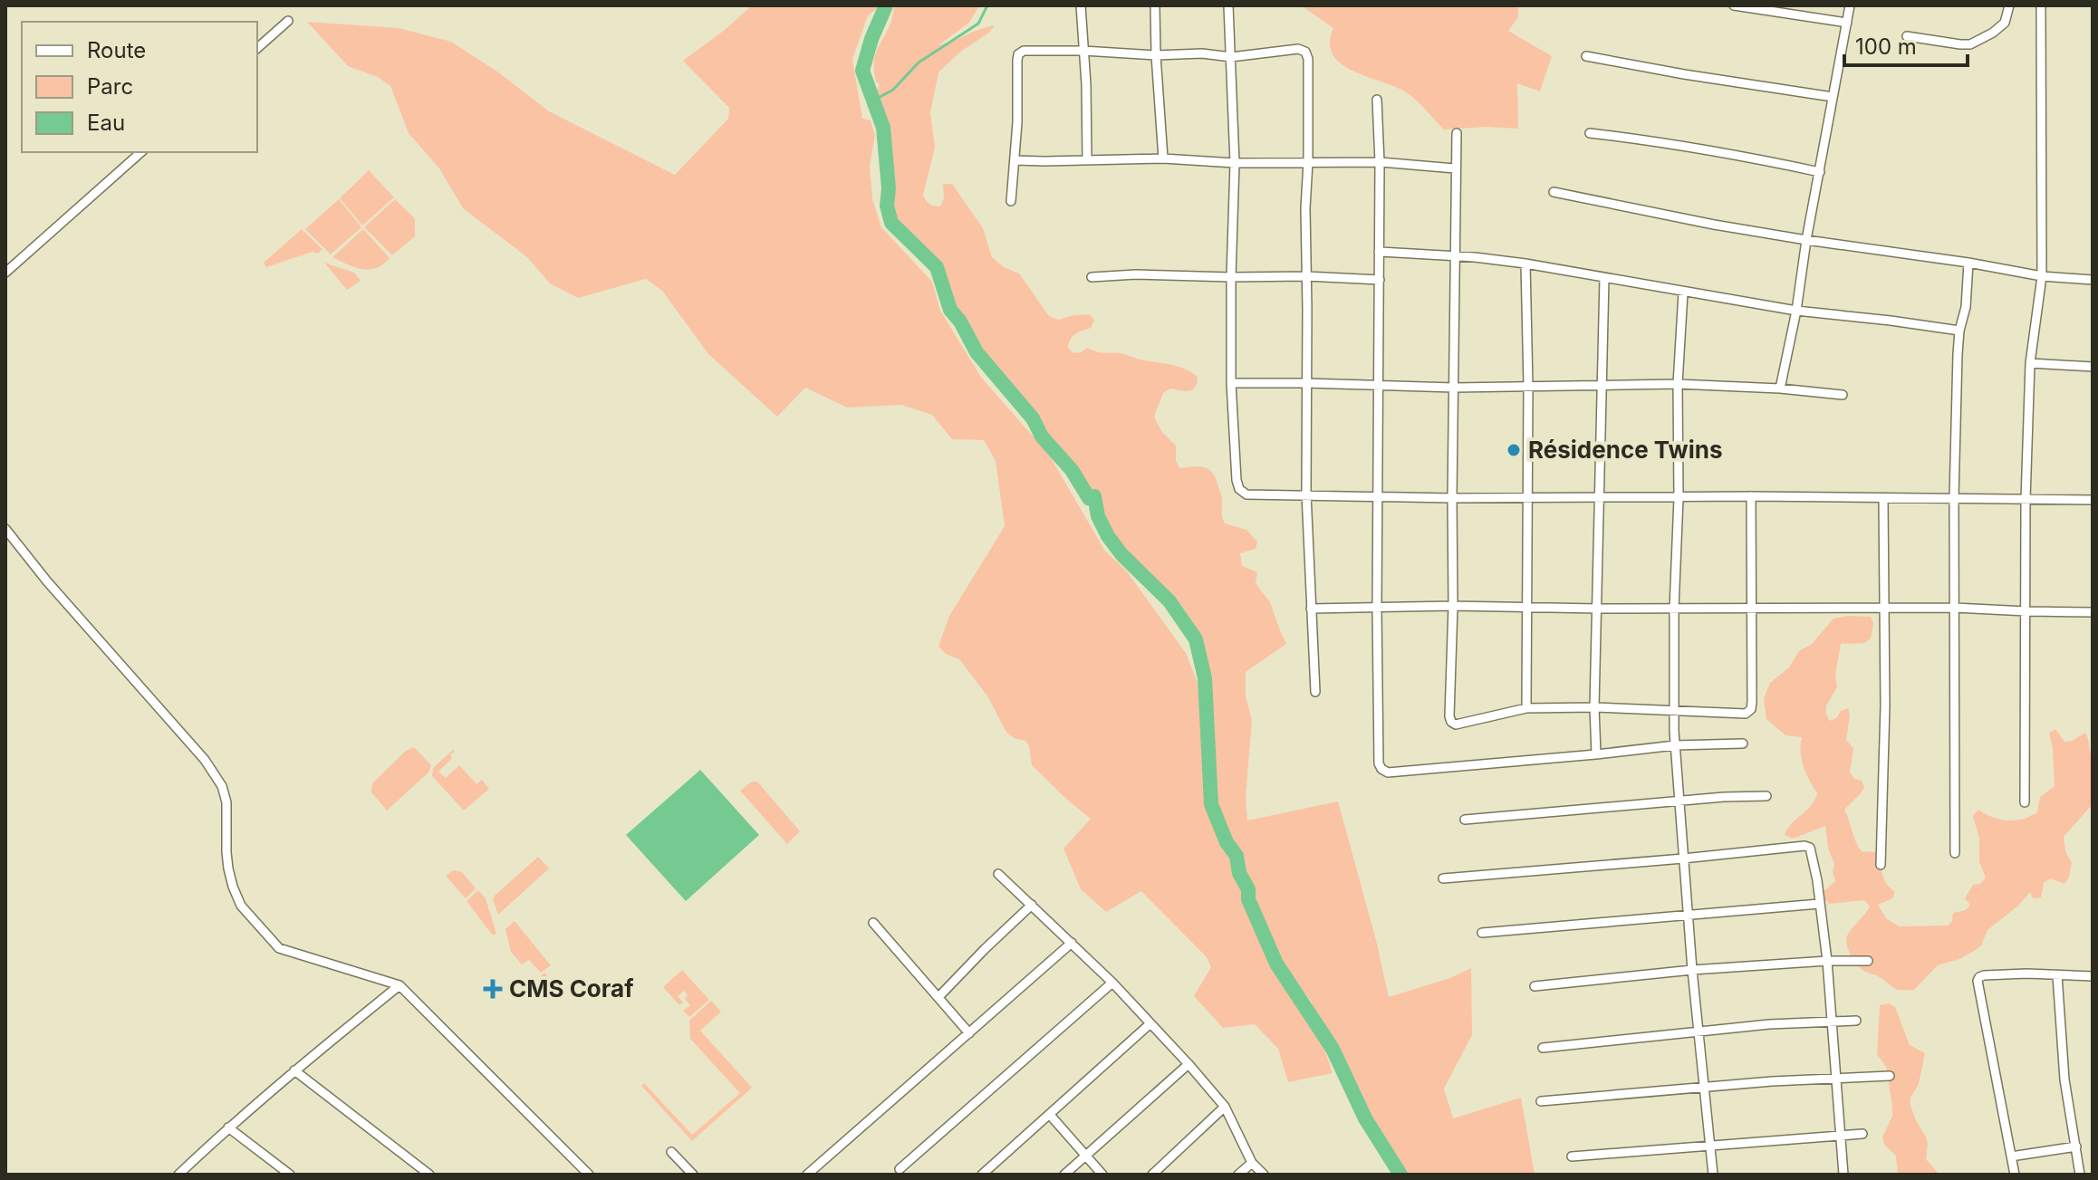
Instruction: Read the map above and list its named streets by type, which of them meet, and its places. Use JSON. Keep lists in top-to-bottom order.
{
  "places": {
    "other": ["Résidence Twins"],
    "health": ["CMS Coraf"]
  },
  "legend": ["Route", "Parc", "Eau"],
  "scale_bar": "100 m"
}
